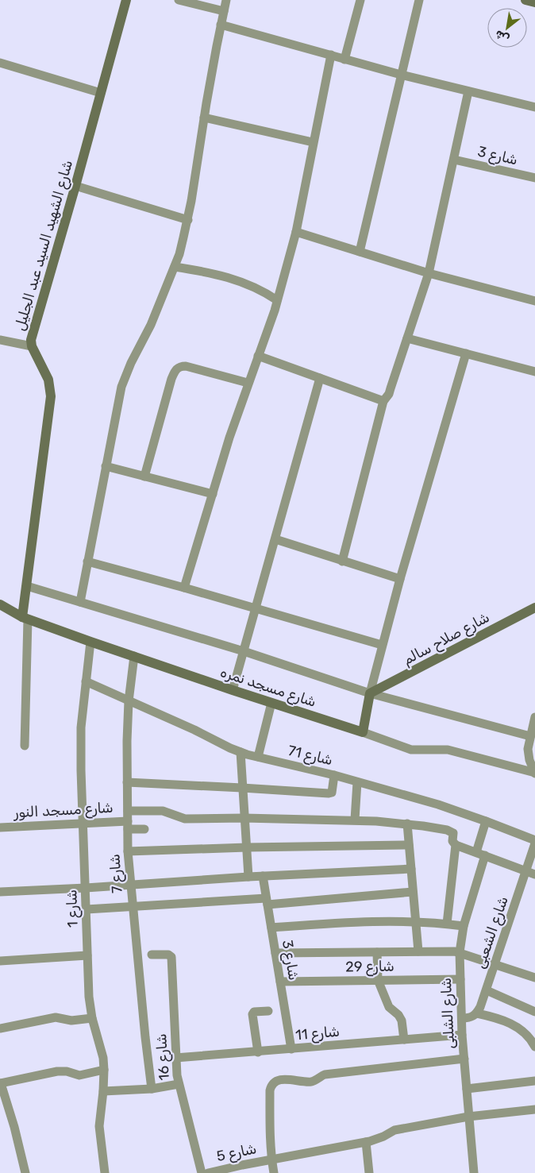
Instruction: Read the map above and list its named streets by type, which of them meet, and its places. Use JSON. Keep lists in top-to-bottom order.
{
  "streets": {
    "street": [
      "شارع 3",
      "شارع الشهيد السيد عبد الجليل",
      "شارع صلاح سالم",
      "شارع مسجد نمره",
      "شارع 71",
      "شارع مسجد النور",
      "شارع 7",
      "شارع 1",
      "شارع الشعبى",
      "شارع 29",
      "شارع الشلبى",
      "شارع 11",
      "شارع 16",
      "شارع 5"
    ]
  },
  "crossings": [
    ["شارع 3", "شارع 29"],
    ["شارع 3", "شارع 11"],
    ["شارع الشهيد السيد عبد الجليل", "شارع مسجد نمره"],
    ["شارع مسجد نمره", "شارع 7"],
    ["شارع مسجد نمره", "شارع 1"],
    ["شارع 71", "شارع 7"],
    ["شارع 71", "شارع 1"],
    ["شارع مسجد النور", "شارع 7"],
    ["شارع مسجد النور", "شارع 1"],
    ["شارع 29", "شارع الشلبى"],
    ["شارع الشلبى", "شارع 11"],
    ["شارع الشلبى", "شارع 5"],
    ["شارع 11", "شارع 16"]
  ],
  "north": "bottom left"
}
